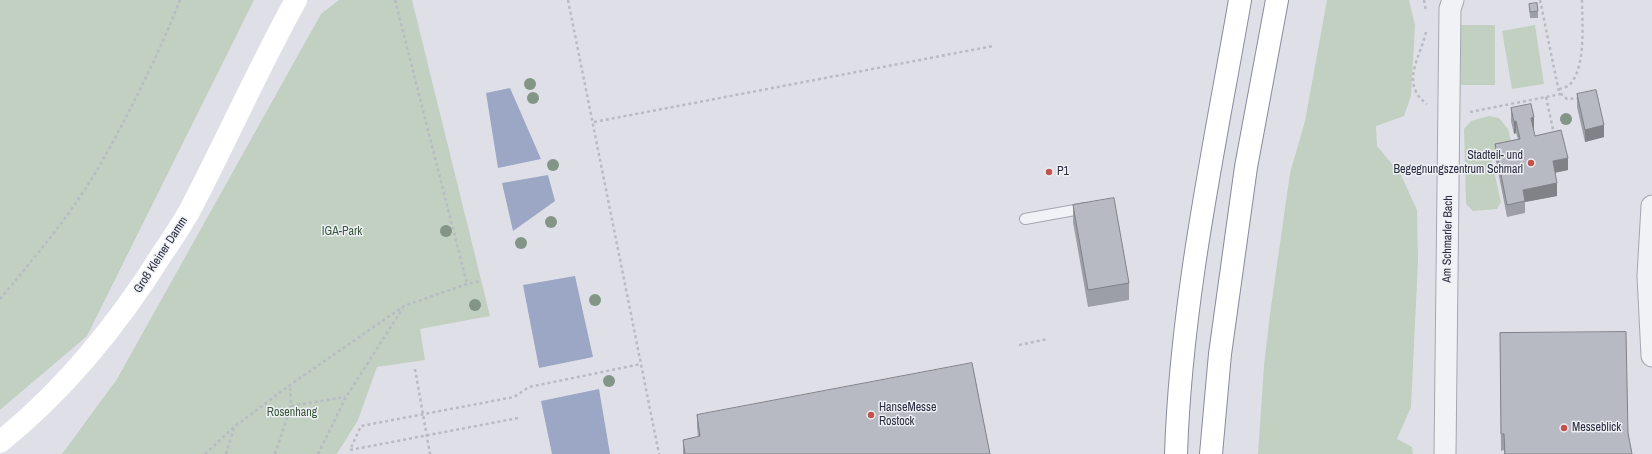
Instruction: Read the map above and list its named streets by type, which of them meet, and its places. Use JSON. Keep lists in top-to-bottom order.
{
  "streets": {
    "main road": ["Groß Kleiner Damm"],
    "street": ["Am Schmarler Bach"]
  },
  "parks": ["IGA-Park", "Rosenhang"],
  "places": [
    "Stadteil- und Begegnungszentrum Schmarl",
    "P1",
    "HanseMesse Rostock",
    "Messeblick"
  ]
}
